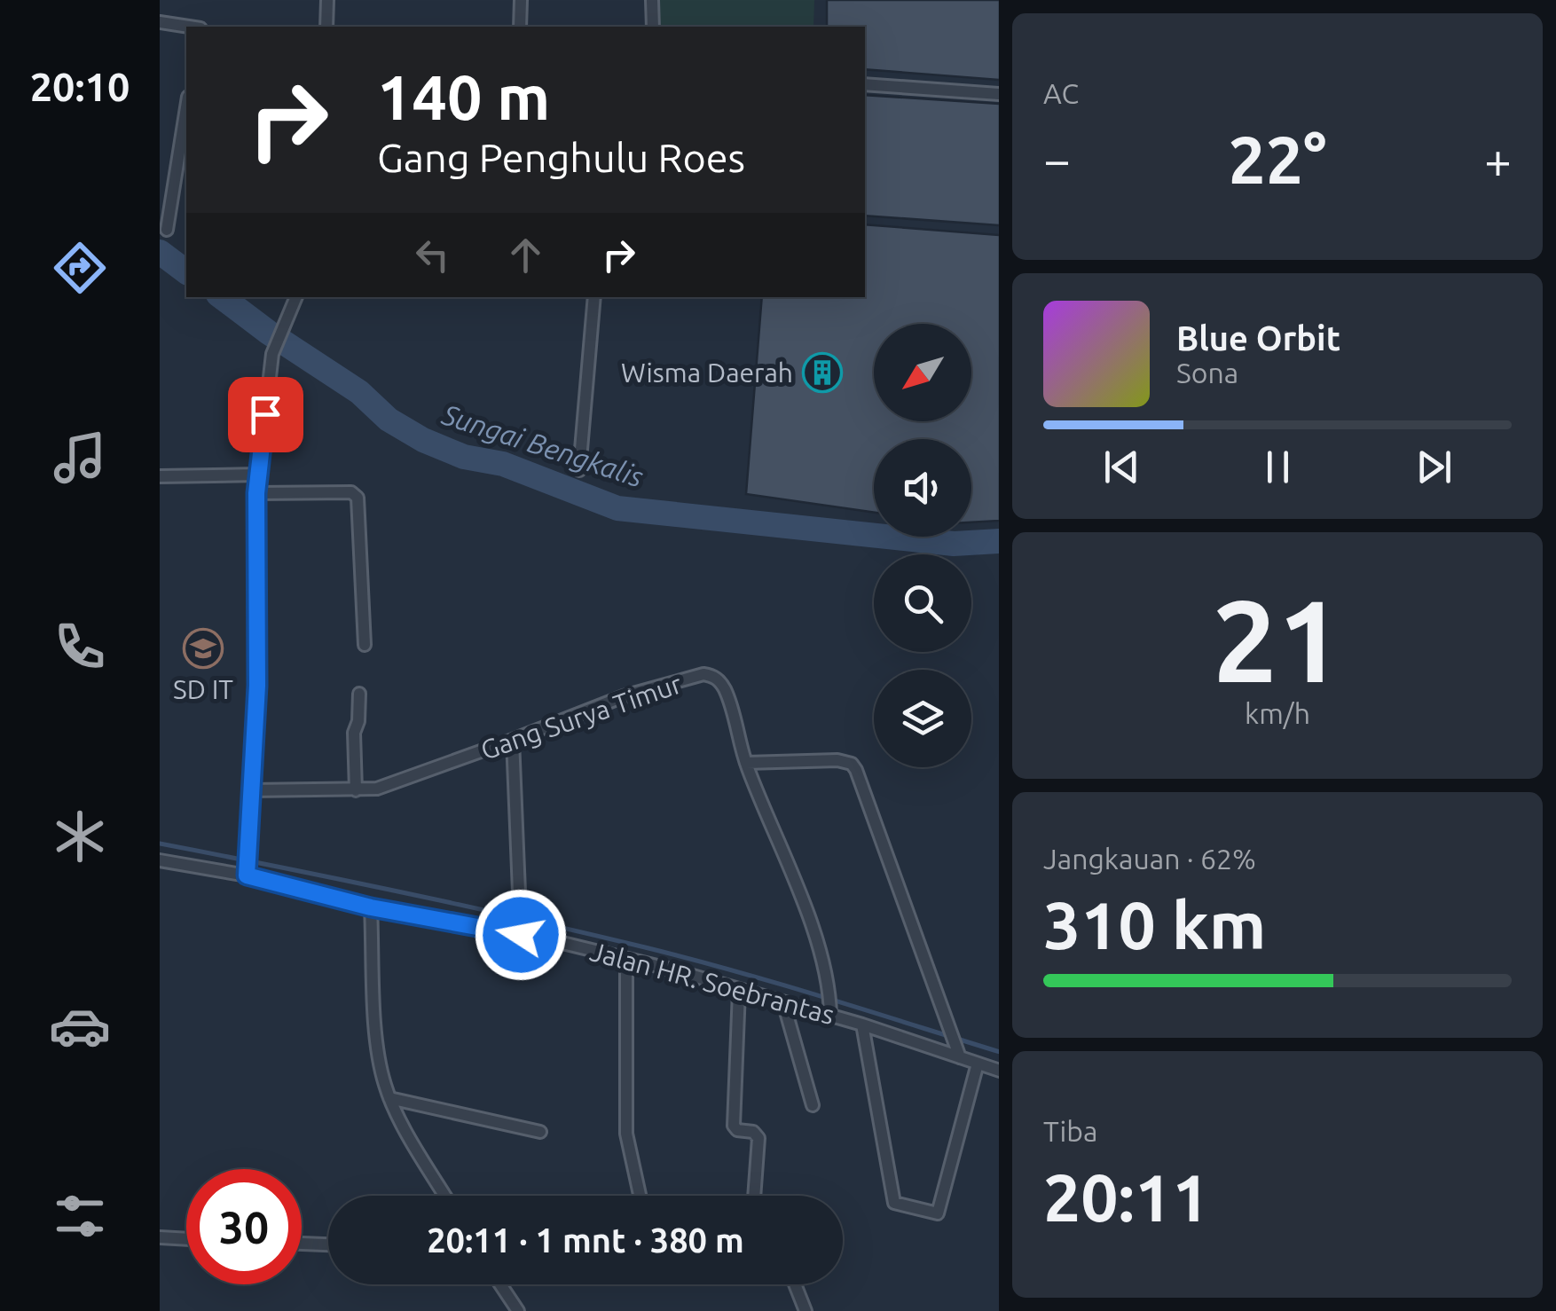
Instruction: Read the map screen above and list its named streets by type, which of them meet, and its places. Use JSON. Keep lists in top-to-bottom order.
{
  "streets": {
    "street": ["Gang Surya Timur", "Jalan HR. Soebrantas"]
  },
  "crossings": [
    ["Gang Surya Timur", "Jalan HR. Soebrantas"]
  ],
  "water": ["Sungai Bengkalis"],
  "places": {
    "building": ["Wisma Daerah"],
    "school or university": ["SD IT"]
  },
  "north": "bottom left",
  "page": {
    "tabs": "20:10",
    "tile": [
      "AC",
      ["21", "km/h"],
      ["Jangkauan · 62%", "310 km"],
      ["Tiba", "20:11"]
    ],
    "turn": ["140 m", "Gang Penghulu Roes"],
    "heat": ["−", "22°", "+"],
    "song": ["Blue Orbit", "Sona"],
    "limit": "30",
    "trip": "20:11 · 1 mnt · 380 m"
  }
}
